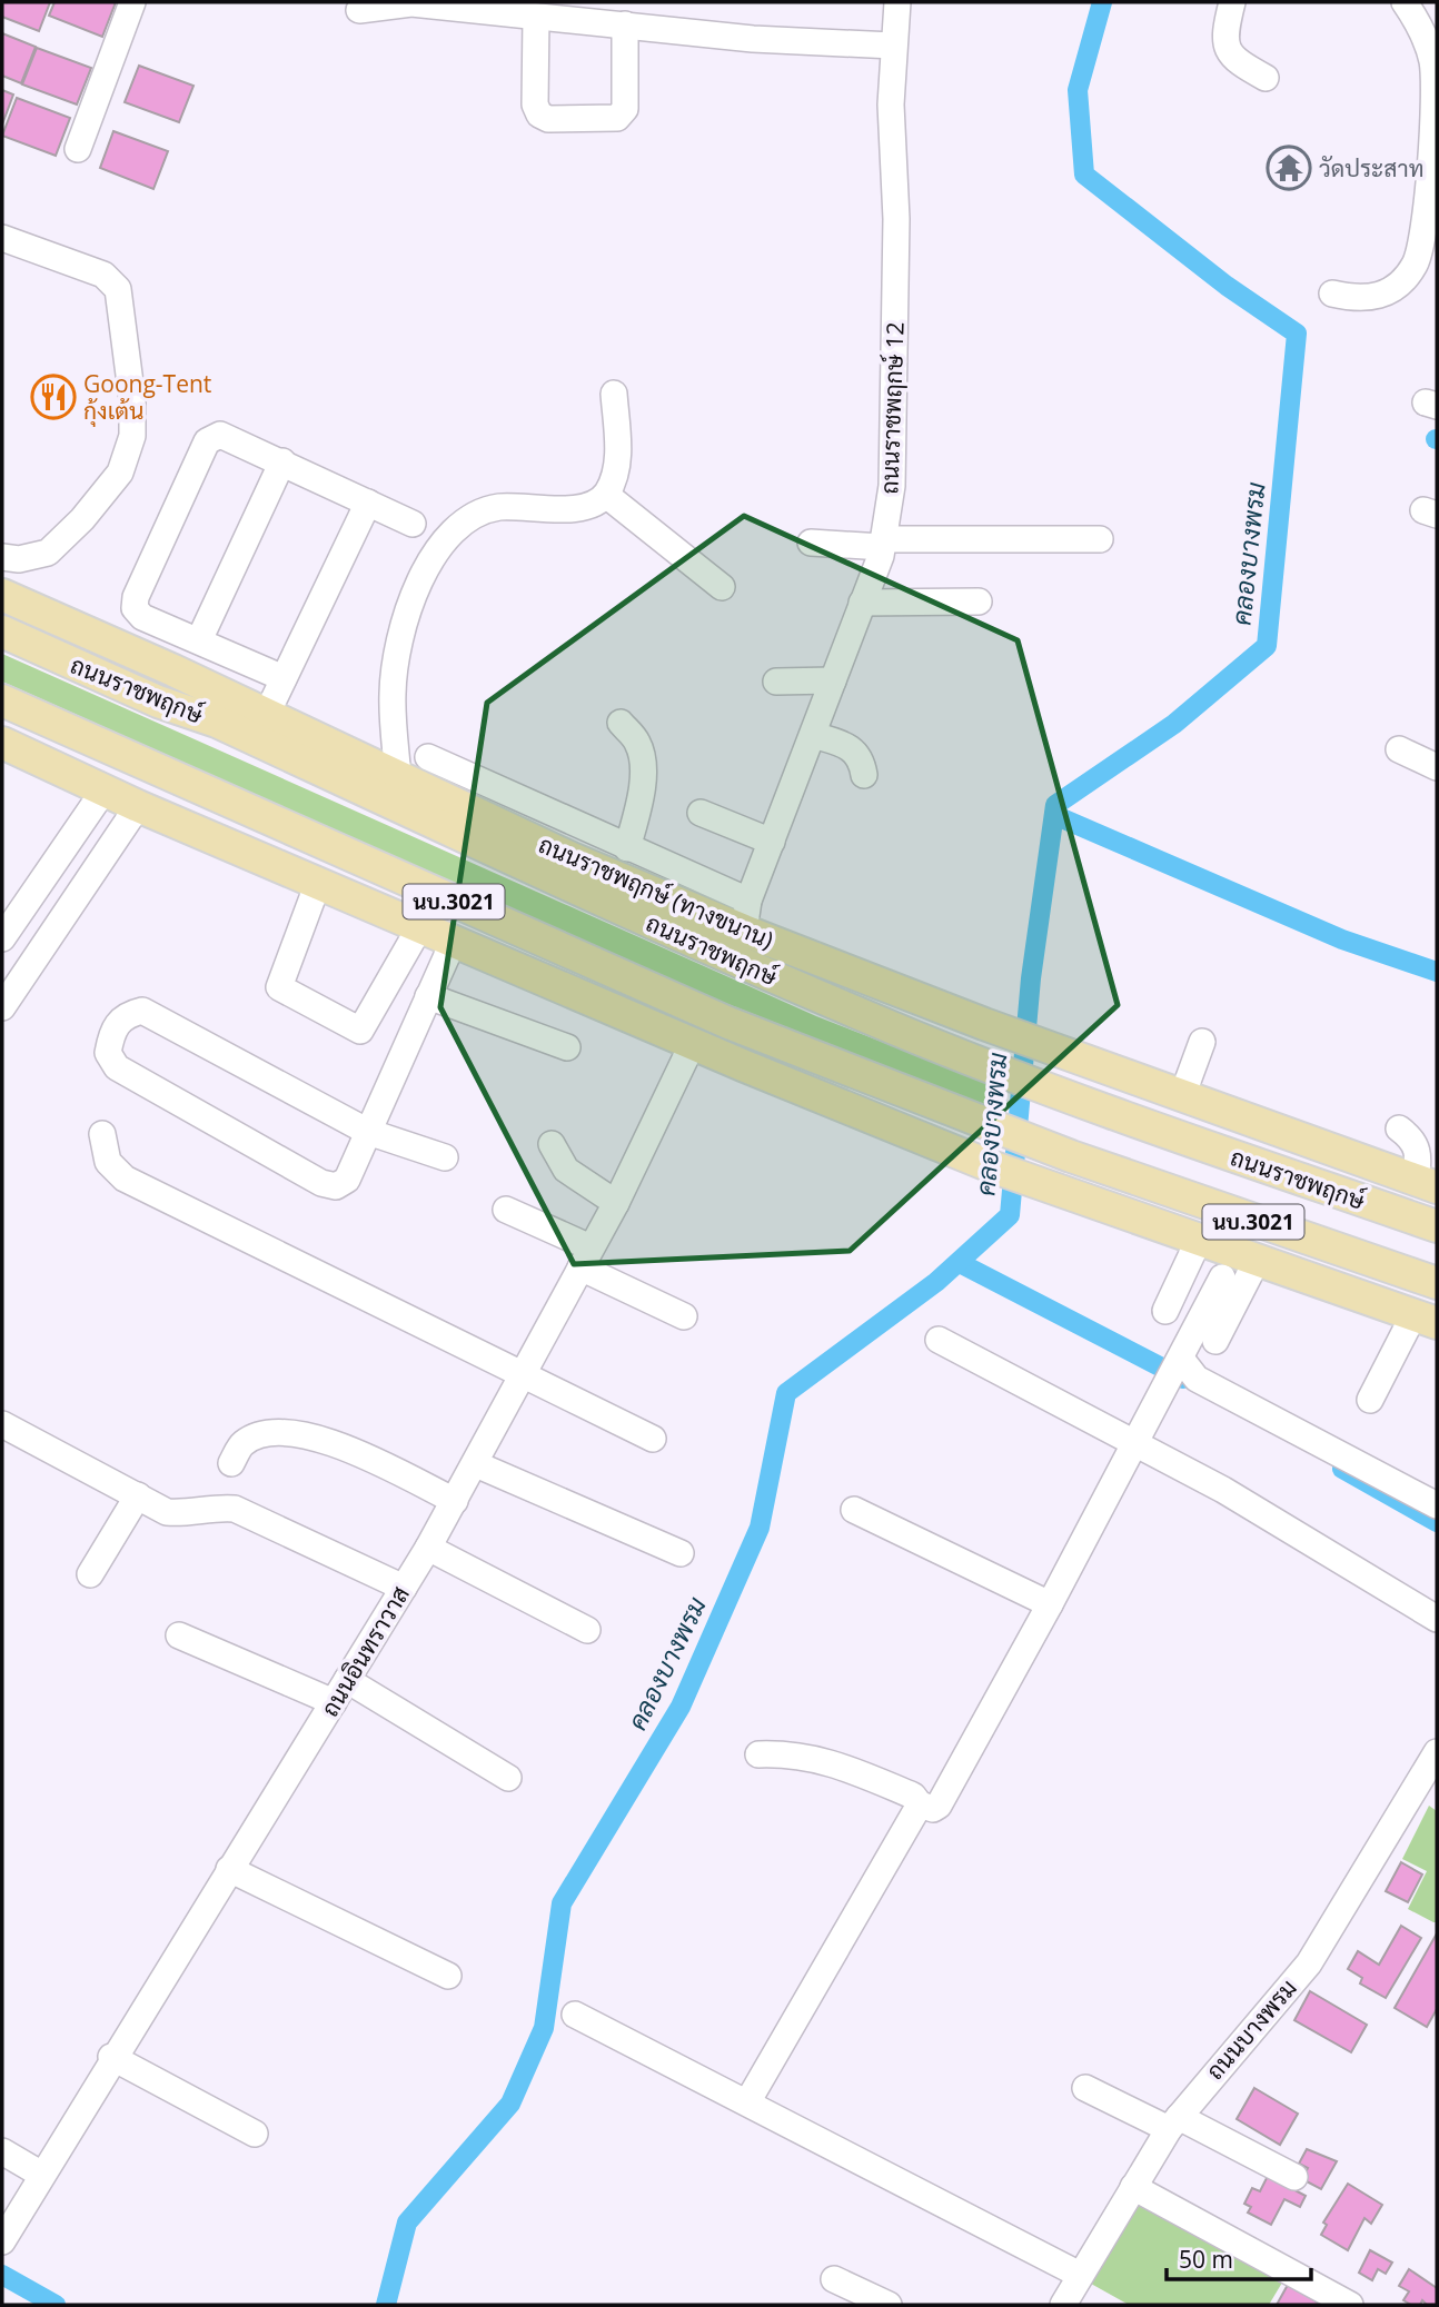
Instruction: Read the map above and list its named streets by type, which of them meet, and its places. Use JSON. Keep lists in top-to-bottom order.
{
  "streets": {
    "main road": ["ถนนราชพฤกษ์", "ถนนราชพฤกษ์ (ทางขนาน)", "นบ.3021"],
    "street": ["ถนนราชพฤกษ์ 12", "ถนนอินทราวาส", "ถนนบางพรม"]
  },
  "crossings": [
    ["ถนนราชพฤกษ์ 12", "ถนนราชพฤกษ์ (ทางขนาน)"],
    ["ถนนราชพฤกษ์", "ถนนราชพฤกษ์ (ทางขนาน)"],
    ["นบ.3021", "ถนนอินทราวาส"]
  ],
  "water": ["คลองบางพรม"],
  "places": {
    "temple": ["วัดประสาท"],
    "restaurant": ["Goong-Tent กุ้งเต้น"]
  },
  "scale_bar": "50 m"
}
